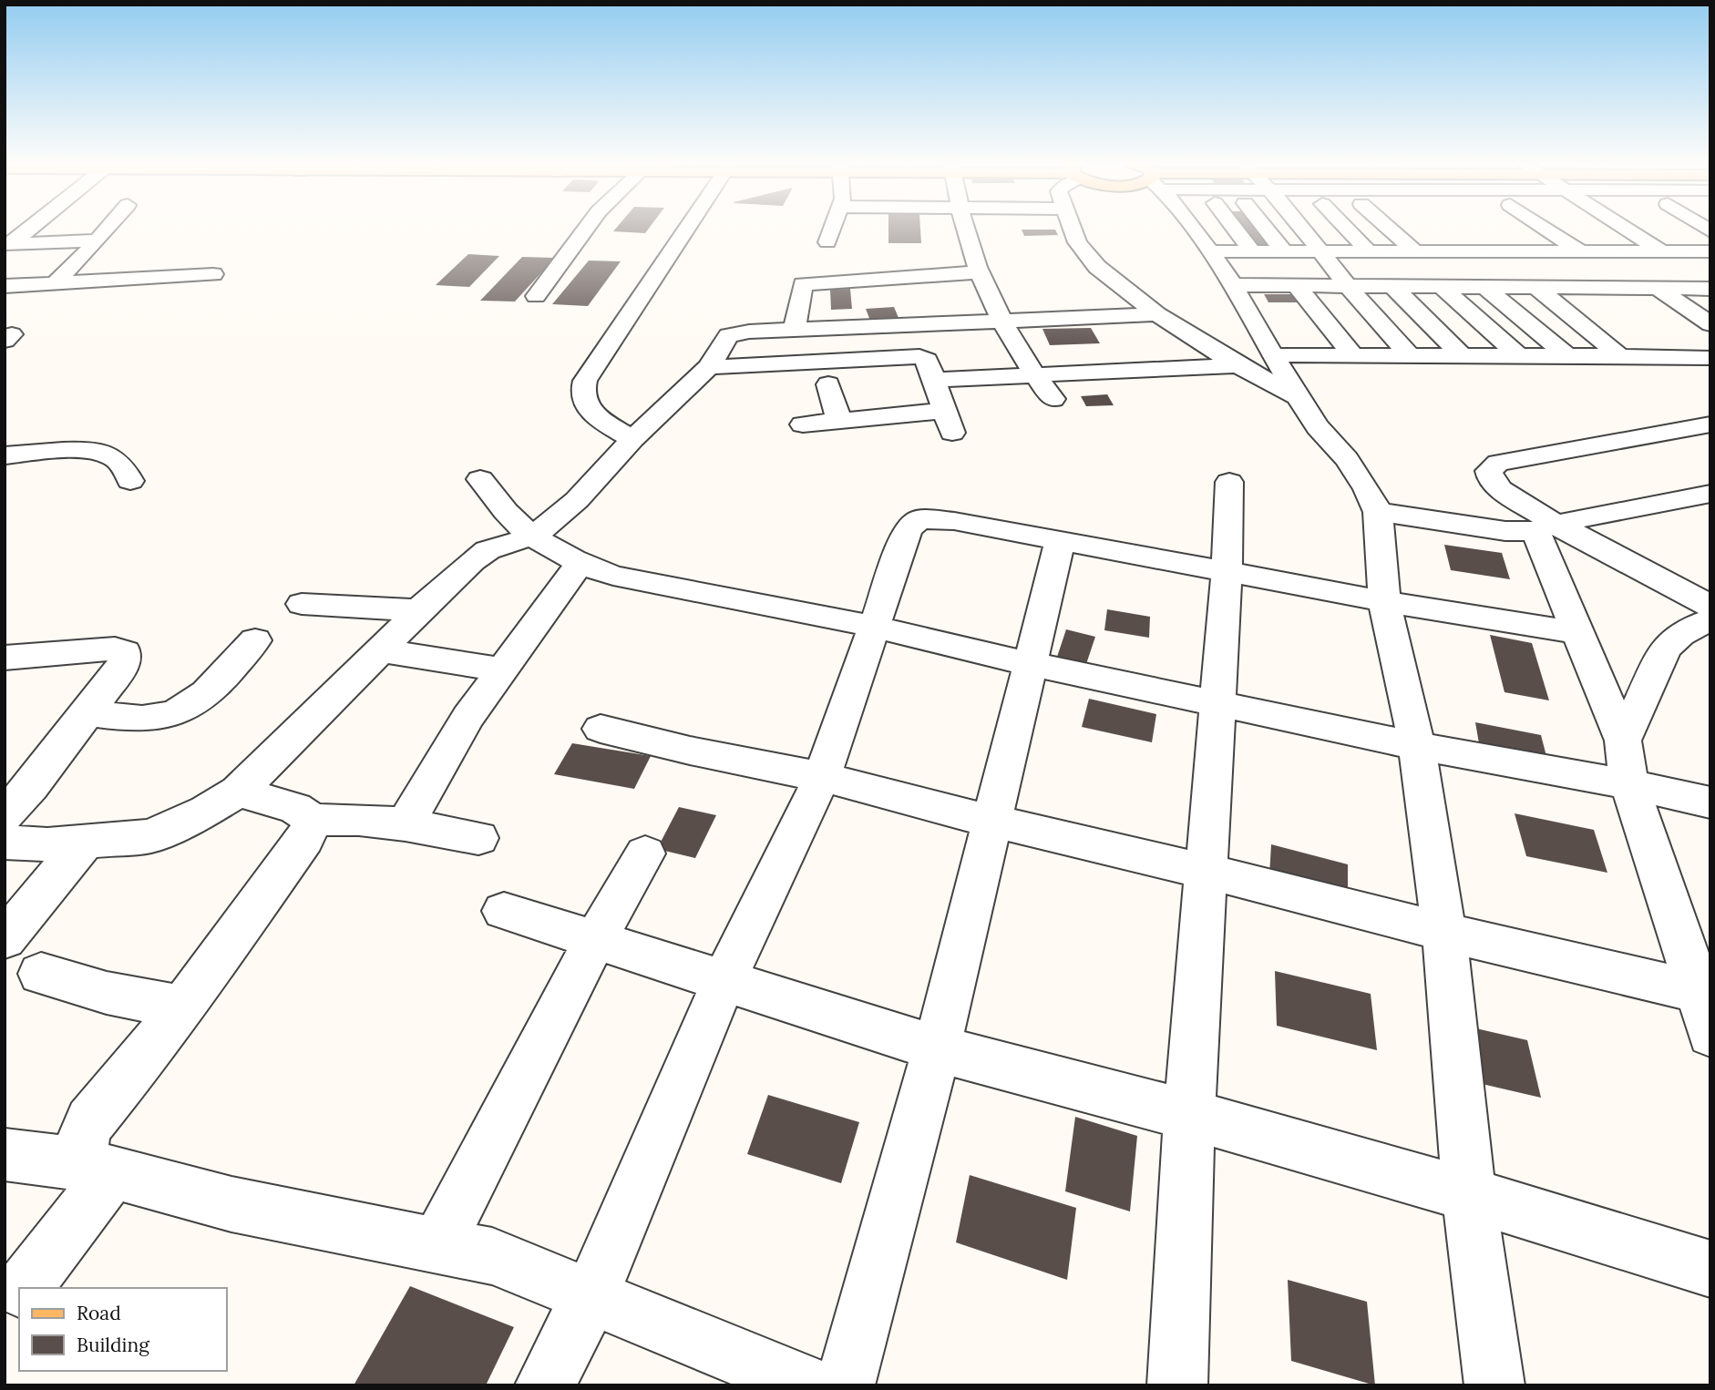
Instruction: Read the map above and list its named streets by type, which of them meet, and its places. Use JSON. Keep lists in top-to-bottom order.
{
  "legend": ["Road", "Building"]
}
